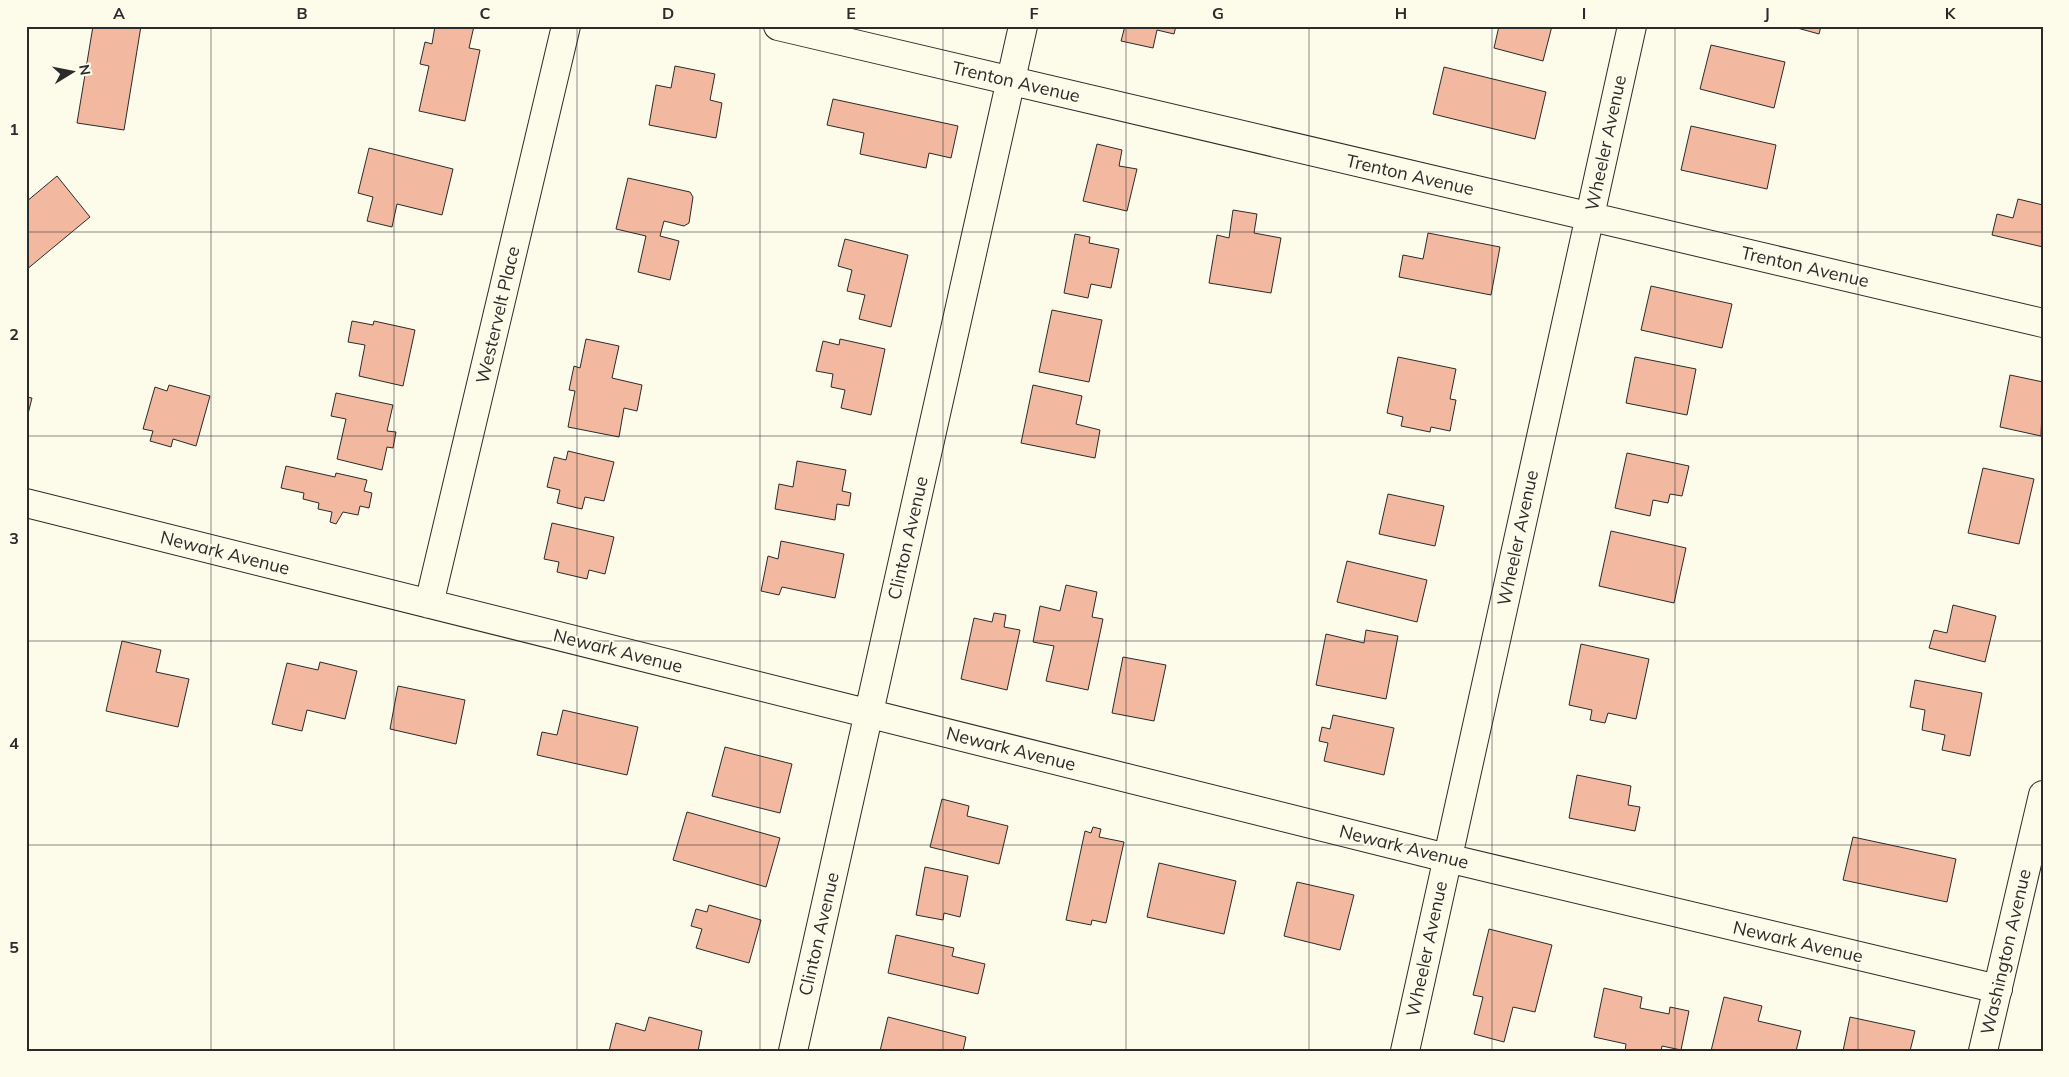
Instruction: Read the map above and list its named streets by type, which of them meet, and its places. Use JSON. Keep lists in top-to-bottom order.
{
  "streets": {
    "street": [
      "Trenton Avenue",
      "Wheeler Avenue",
      "Westervelt Place",
      "Clinton Avenue",
      "Newark Avenue",
      "Washington Avenue"
    ]
  },
  "crossings": [
    ["Trenton Avenue", "Wheeler Avenue"],
    ["Trenton Avenue", "Clinton Avenue"],
    ["Wheeler Avenue", "Newark Avenue"],
    ["Westervelt Place", "Newark Avenue"],
    ["Clinton Avenue", "Newark Avenue"],
    ["Newark Avenue", "Washington Avenue"]
  ],
  "north": "right",
  "grid": {
    "columns": [
      "A",
      "B",
      "C",
      "D",
      "E",
      "F",
      "G",
      "H",
      "I",
      "J",
      "K"
    ],
    "rows": [
      "1",
      "2",
      "3",
      "4",
      "5"
    ]
  }
}
